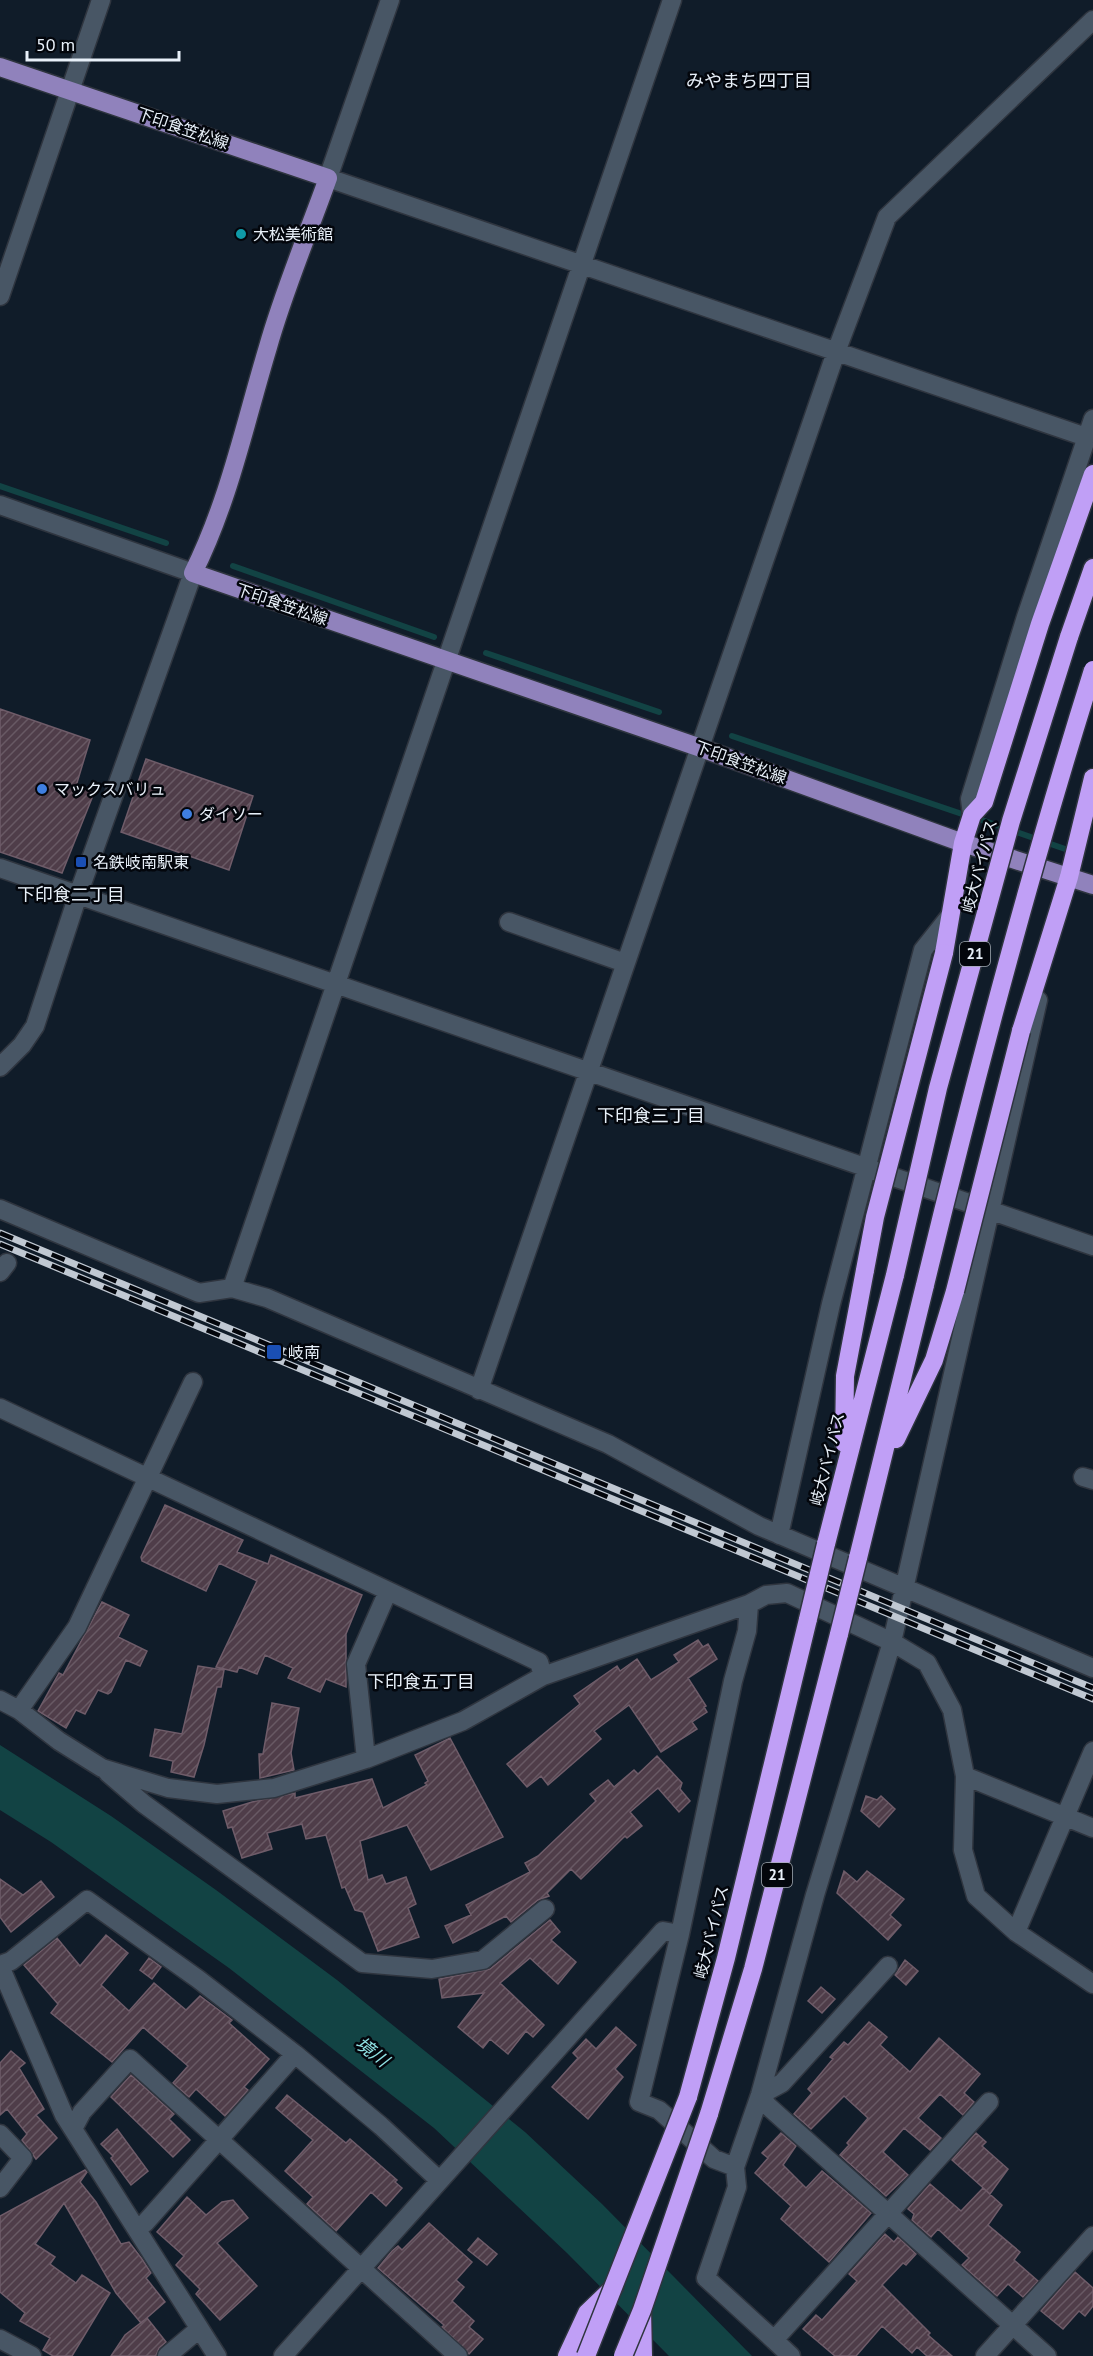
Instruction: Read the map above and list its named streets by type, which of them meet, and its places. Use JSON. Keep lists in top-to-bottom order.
{
  "streets": {
    "highway": ["岐大バイパス", "21"],
    "main road": ["下印食笠松線"]
  },
  "crossings": [
    ["下印食笠松線", "21"],
    ["岐大バイパス", "21"]
  ],
  "districts": [
    "みやまち四丁目",
    "下印食二丁目",
    "下印食三丁目",
    "下印食五丁目"
  ],
  "water": ["境川"],
  "places": {
    "other": ["大松美術館", "マックスバリュ", "ダイソー"],
    "transit": ["名鉄岐南駅東", "岐南"]
  },
  "scale_bar": "50 m"
}
